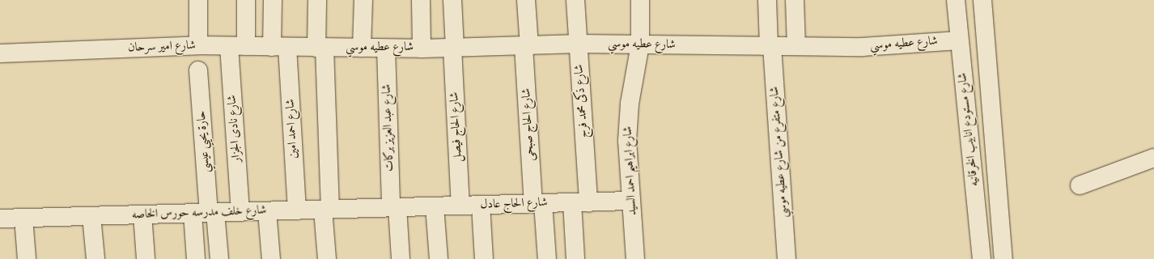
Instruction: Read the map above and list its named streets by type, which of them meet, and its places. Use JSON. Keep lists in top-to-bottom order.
{
  "streets": {
    "street": [
      "شارع عطيه موسي",
      "شارع امير سرحان",
      "شارع ذكى محمد فرج",
      "شارع الحاج صبحى",
      "شارع الحاج فيصل",
      "شارع عبد العزيز بركات",
      "شارع نادى الجزار",
      "شارع احمد امين",
      "شارع مستودع انابيب الخرقانيه",
      "حارة يحيي عيسي",
      "شارع متفرع من شارع عطيه موسي",
      "شارع ابراهيم احمد السيد",
      "شارع الحاج عادل",
      "شارع خلف مدرسه حورس الخاصه"
    ]
  },
  "crossings": [
    ["شارع عطيه موسي", "شارع امير سرحان"],
    ["شارع عطيه موسي", "شارع ذكى محمد فرج"],
    ["شارع عطيه موسي", "شارع الحاج صبحى"],
    ["شارع عطيه موسي", "شارع الحاج فيصل"],
    ["شارع عطيه موسي", "شارع عبد العزيز بركات"],
    ["شارع عطيه موسي", "شارع مستودع انابيب الخرقانيه"],
    ["شارع عطيه موسي", "شارع متفرع من شارع عطيه موسي"],
    ["شارع عطيه موسي", "شارع ابراهيم احمد السيد"],
    ["شارع امير سرحان", "شارع نادى الجزار"],
    ["شارع امير سرحان", "شارع احمد امين"],
    ["شارع ذكى محمد فرج", "شارع الحاج عادل"],
    ["شارع الحاج صبحى", "شارع الحاج عادل"],
    ["شارع الحاج فيصل", "شارع الحاج عادل"],
    ["شارع عبد العزيز بركات", "شارع الحاج عادل"],
    ["شارع عبد العزيز بركات", "شارع خلف مدرسه حورس الخاصه"],
    ["شارع نادى الجزار", "شارع خلف مدرسه حورس الخاصه"],
    ["شارع احمد امين", "شارع خلف مدرسه حورس الخاصه"],
    ["حارة يحيي عيسي", "شارع خلف مدرسه حورس الخاصه"],
    ["شارع ابراهيم احمد السيد", "شارع الحاج عادل"],
    ["شارع الحاج عادل", "شارع خلف مدرسه حورس الخاصه"]
  ]
}
